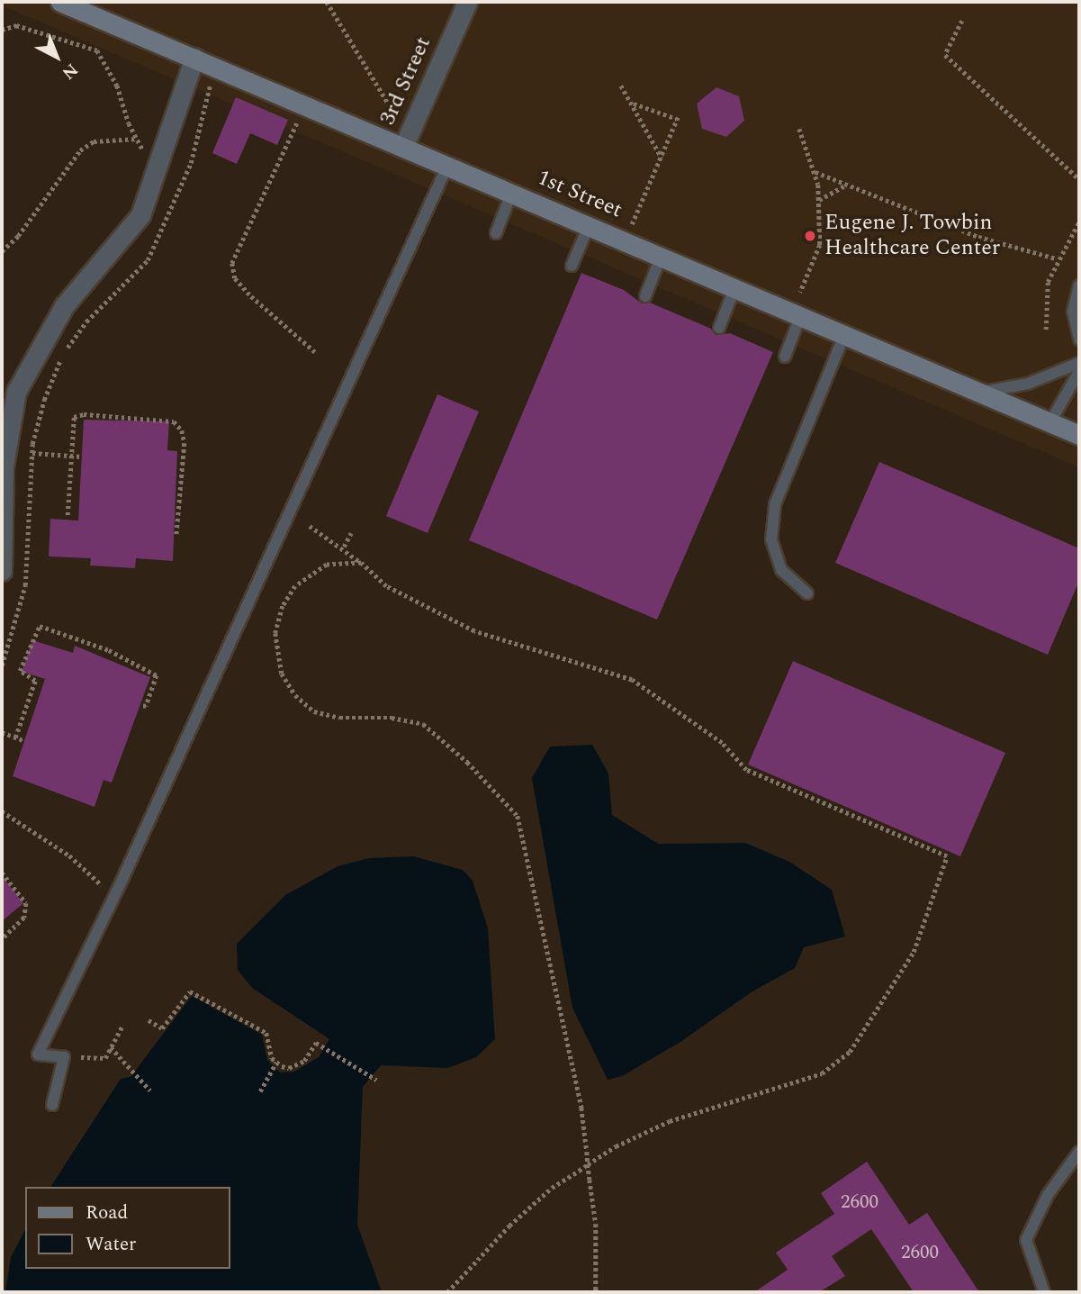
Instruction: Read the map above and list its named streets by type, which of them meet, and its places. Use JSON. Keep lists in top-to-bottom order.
{
  "streets": {
    "street": ["3rd Street", "1st Street"]
  },
  "crossings": [
    ["3rd Street", "1st Street"]
  ],
  "places": ["Eugene J. Towbin Healthcare Center"],
  "house_numbers": ["2600", "2600"],
  "legend": ["Road", "Water"],
  "north": "bottom right"
}
